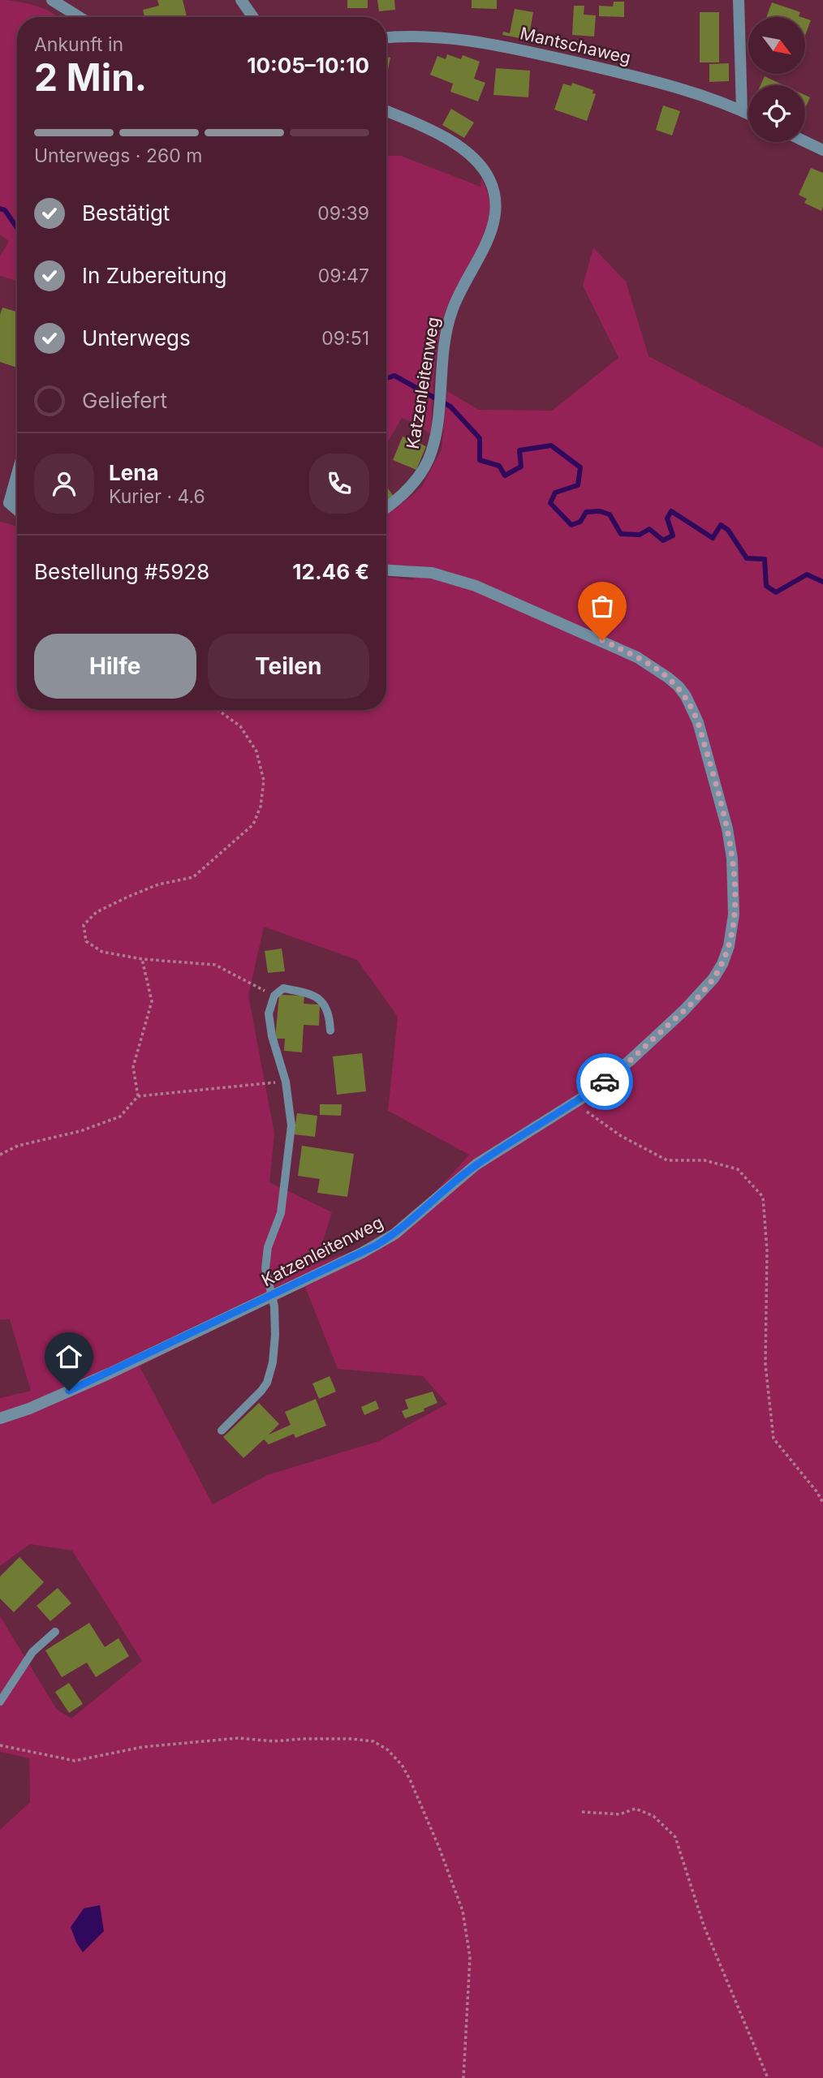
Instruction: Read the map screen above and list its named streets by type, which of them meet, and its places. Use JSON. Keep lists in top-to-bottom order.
{
  "streets": {
    "street": ["Mantschaweg", "Katzenleitenweg"]
  },
  "north": "bottom right",
  "page": {
    "heading": ["2 Min.", "Ankunft in", "10:05–10:10"],
    "panel": [
      "Lena",
      "Kurier · 4.6",
      "Bestellung #5928",
      "12.46 €"
    ],
    "bar": "Unterwegs · 260 m",
    "list": [
      ["Bestätigt", "09:39"],
      ["In Zubereitung", "09:47"],
      ["Unterwegs", "09:51"],
      "Geliefert"
    ],
    "buttons": ["Hilfe", "Teilen"]
  }
}
